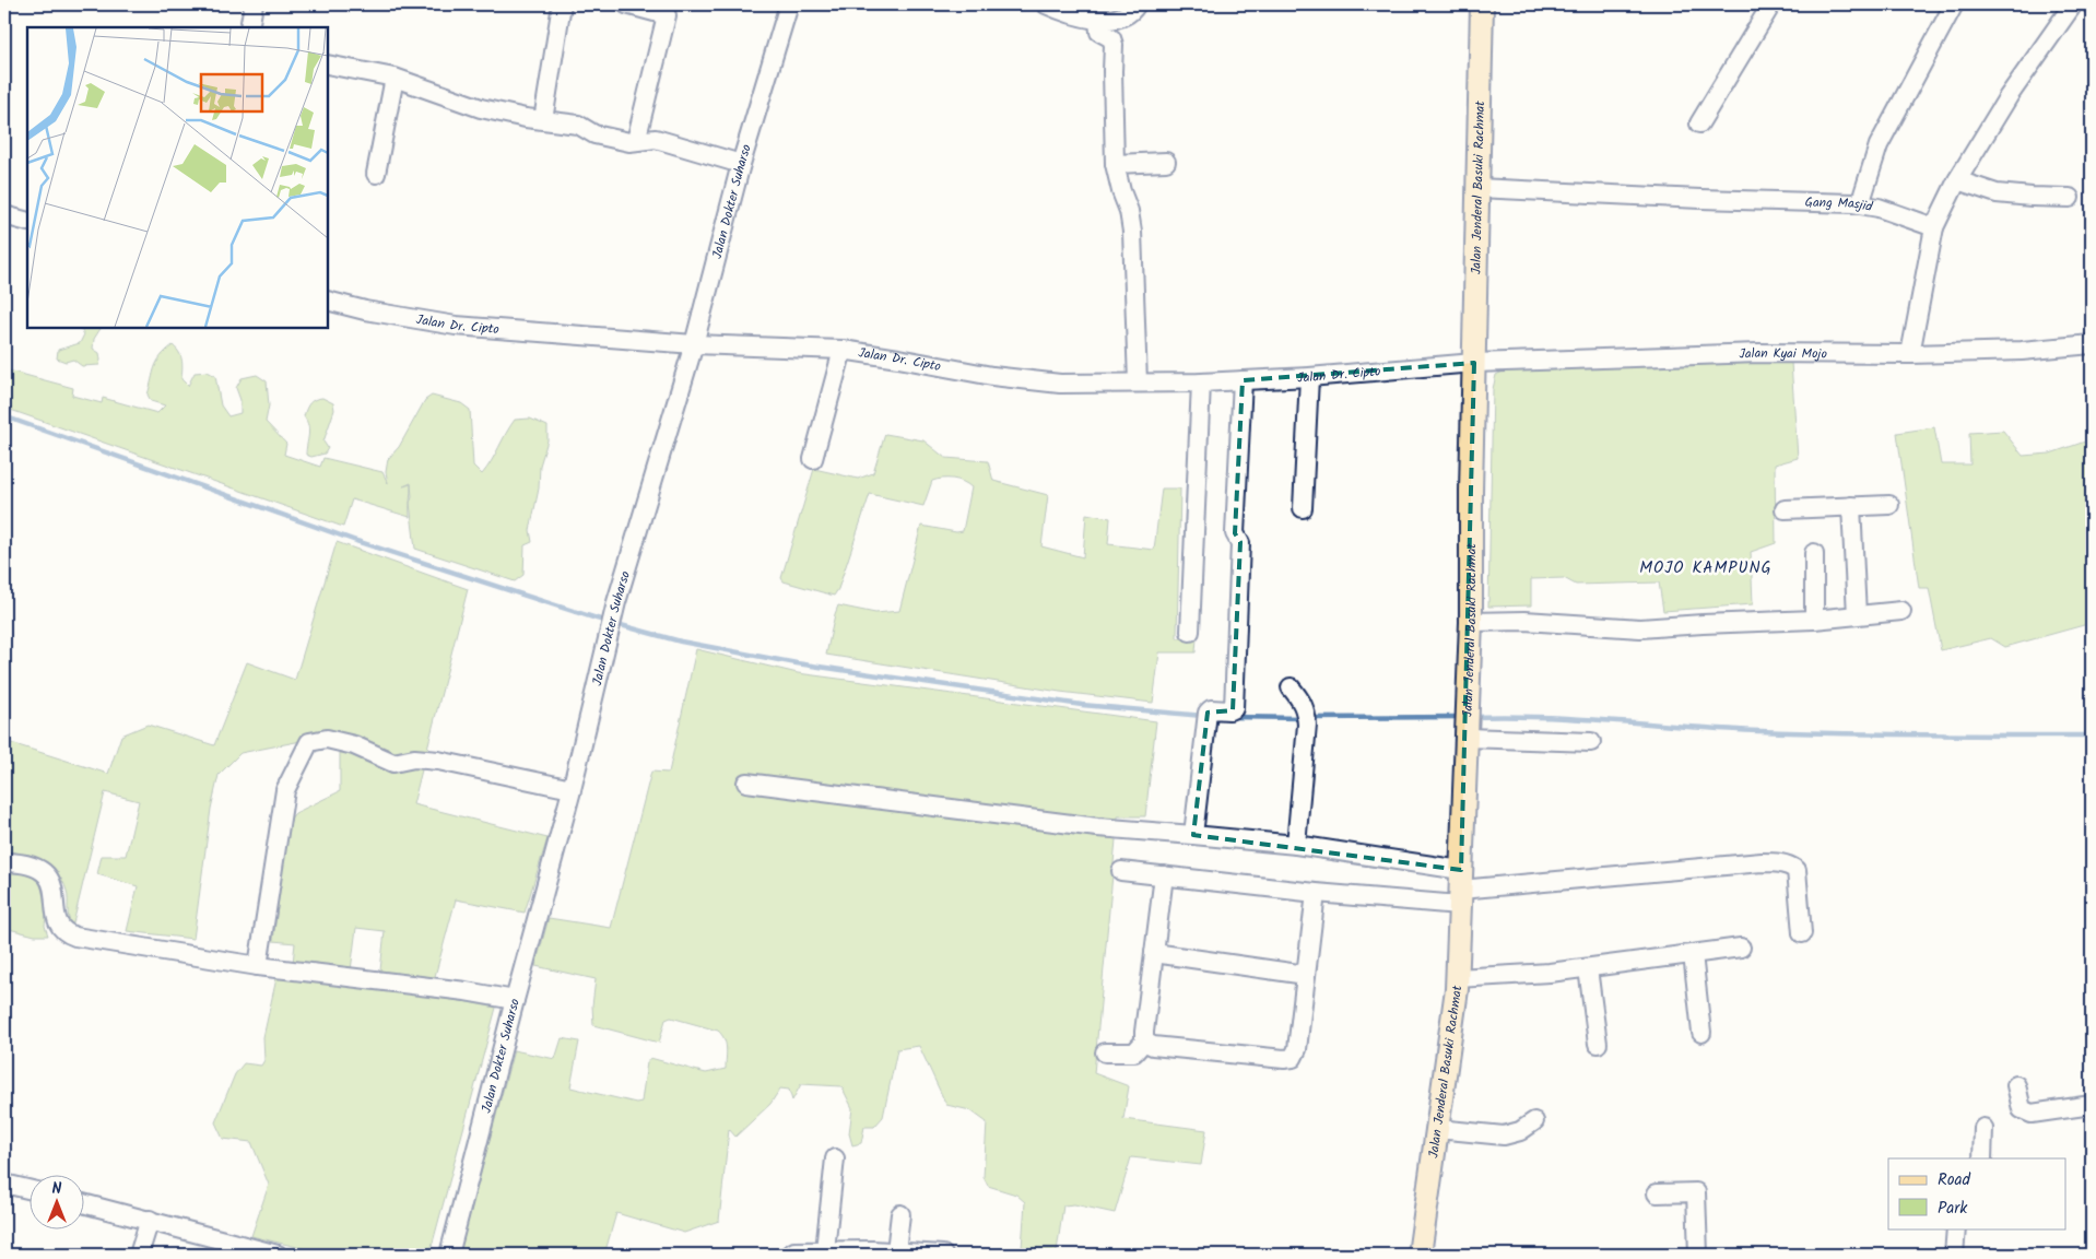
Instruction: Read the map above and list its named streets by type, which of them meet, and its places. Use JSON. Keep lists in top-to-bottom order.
{
  "streets": {
    "main road": ["Jalan Jenderal Basuki Rachmat"],
    "street": [
      "Jalan Dokter Suharso",
      "Gang Masjid",
      "Jalan Dr. Cipto",
      "Jalan Kyai Mojo"
    ]
  },
  "crossings": [
    ["Jalan Jenderal Basuki Rachmat", "Gang Masjid"],
    ["Jalan Jenderal Basuki Rachmat", "Jalan Dr. Cipto"],
    ["Jalan Jenderal Basuki Rachmat", "Jalan Kyai Mojo"],
    ["Jalan Dokter Suharso", "Jalan Dr. Cipto"],
    ["Jalan Dr. Cipto", "Jalan Kyai Mojo"]
  ],
  "districts": ["MOJO KAMPUNG"],
  "legend": ["Road", "Park"],
  "north": "top"
}
